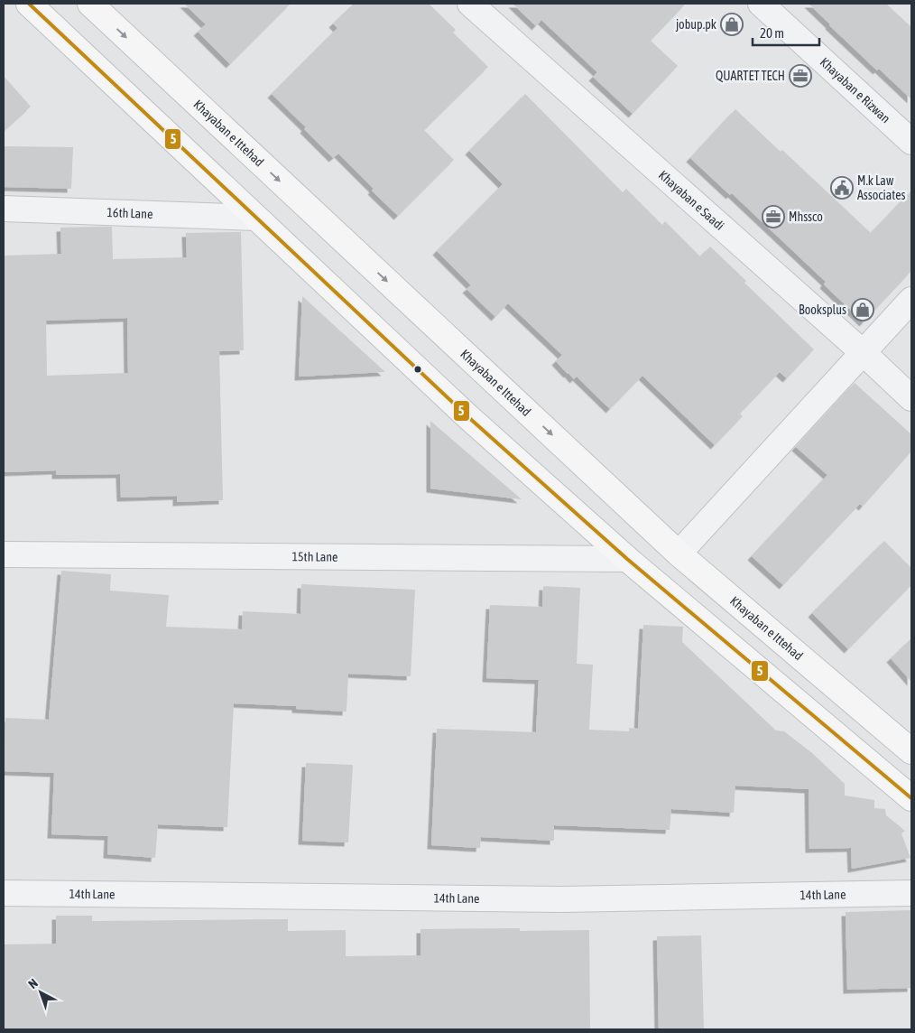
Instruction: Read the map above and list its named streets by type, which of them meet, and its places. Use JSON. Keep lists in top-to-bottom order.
{
  "streets": {
    "main road": ["Khayaban e Ittehad"],
    "street": [
      "Khayaban e Rizwan",
      "Khayaban e Saadi",
      "16th Lane",
      "15th Lane",
      "14th Lane"
    ]
  },
  "places": {
    "shop": ["jobup.pk", "Booksplus"],
    "office": ["QUARTET TECH", "Mhssco"],
    "public building": ["M.k Law Associates"]
  },
  "lines": ["transit line 5"],
  "scale_bar": "20 m",
  "north": "top left"
}
